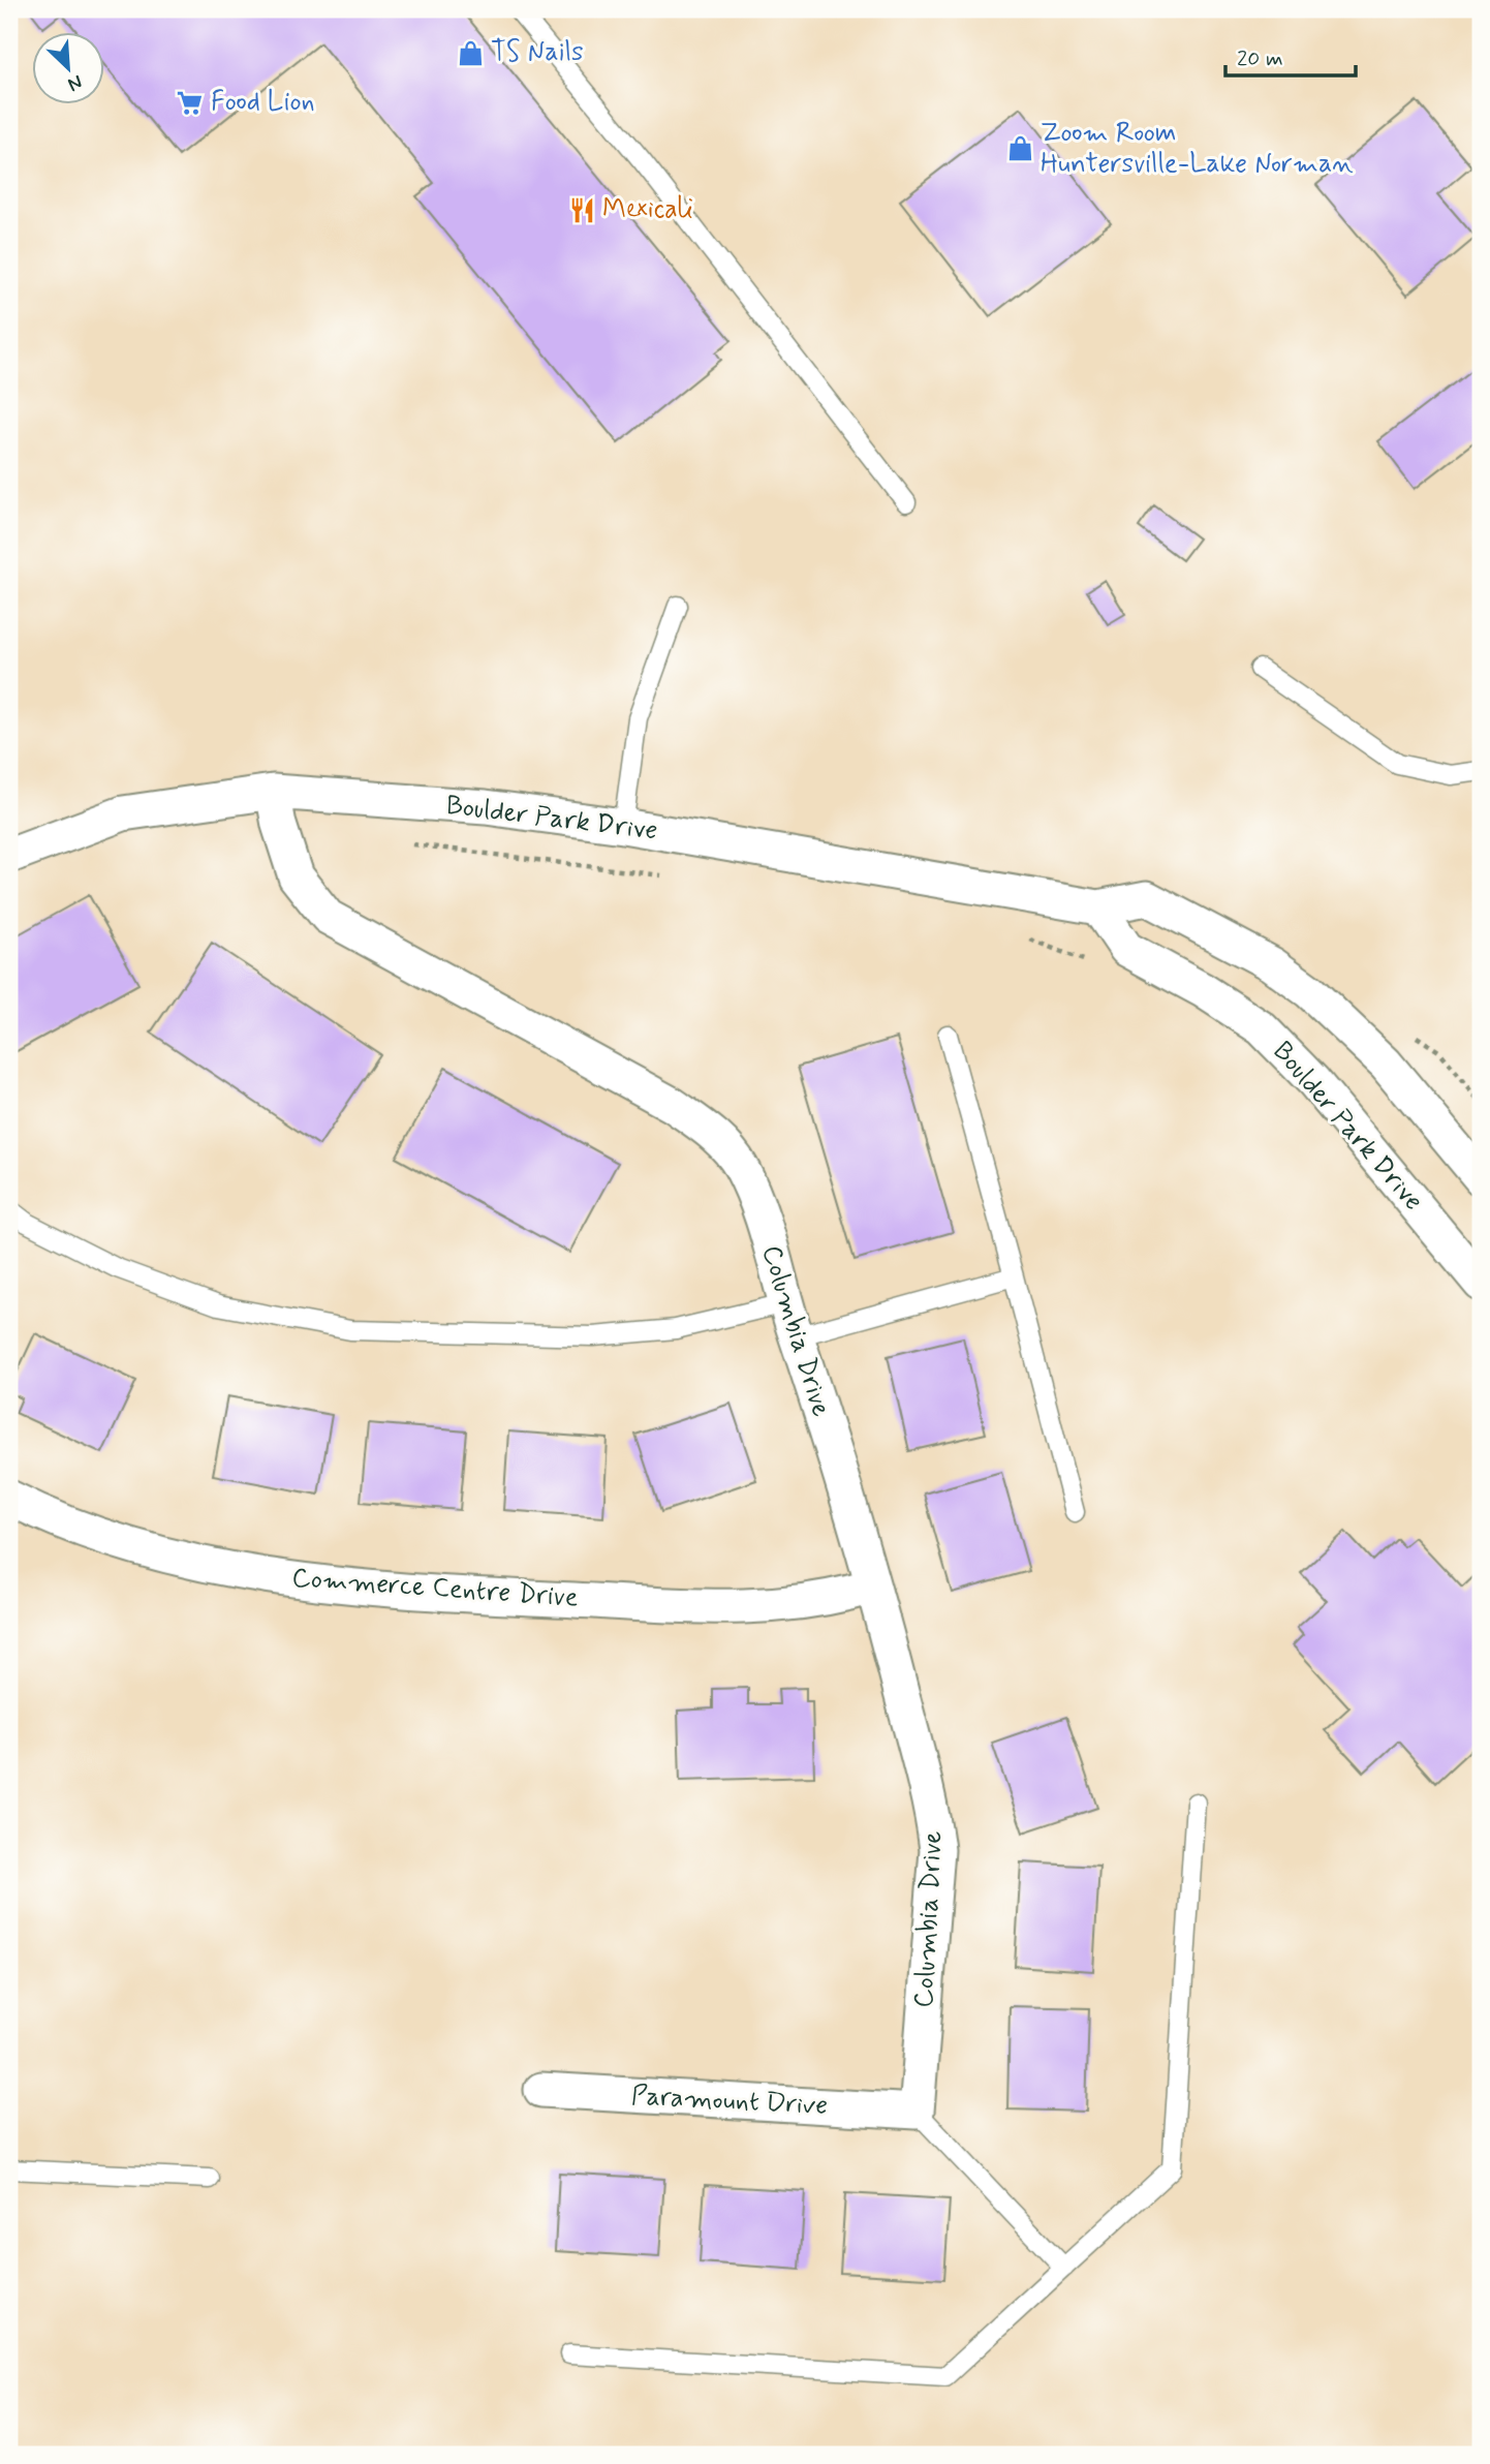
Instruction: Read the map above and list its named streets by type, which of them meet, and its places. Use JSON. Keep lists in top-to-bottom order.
{
  "streets": {
    "street": [
      "Boulder Park Drive",
      "Columbia Drive",
      "Commerce Centre Drive",
      "Paramount Drive"
    ]
  },
  "crossings": [
    ["Boulder Park Drive", "Columbia Drive"],
    ["Columbia Drive", "Commerce Centre Drive"],
    ["Columbia Drive", "Paramount Drive"]
  ],
  "places": {
    "shop": ["TS Nails", "Zoom Room Huntersville-Lake Norman"],
    "supermarket": ["Food Lion"],
    "restaurant": ["Mexicali"]
  },
  "scale_bar": "20 m",
  "north": "bottom right"
}
